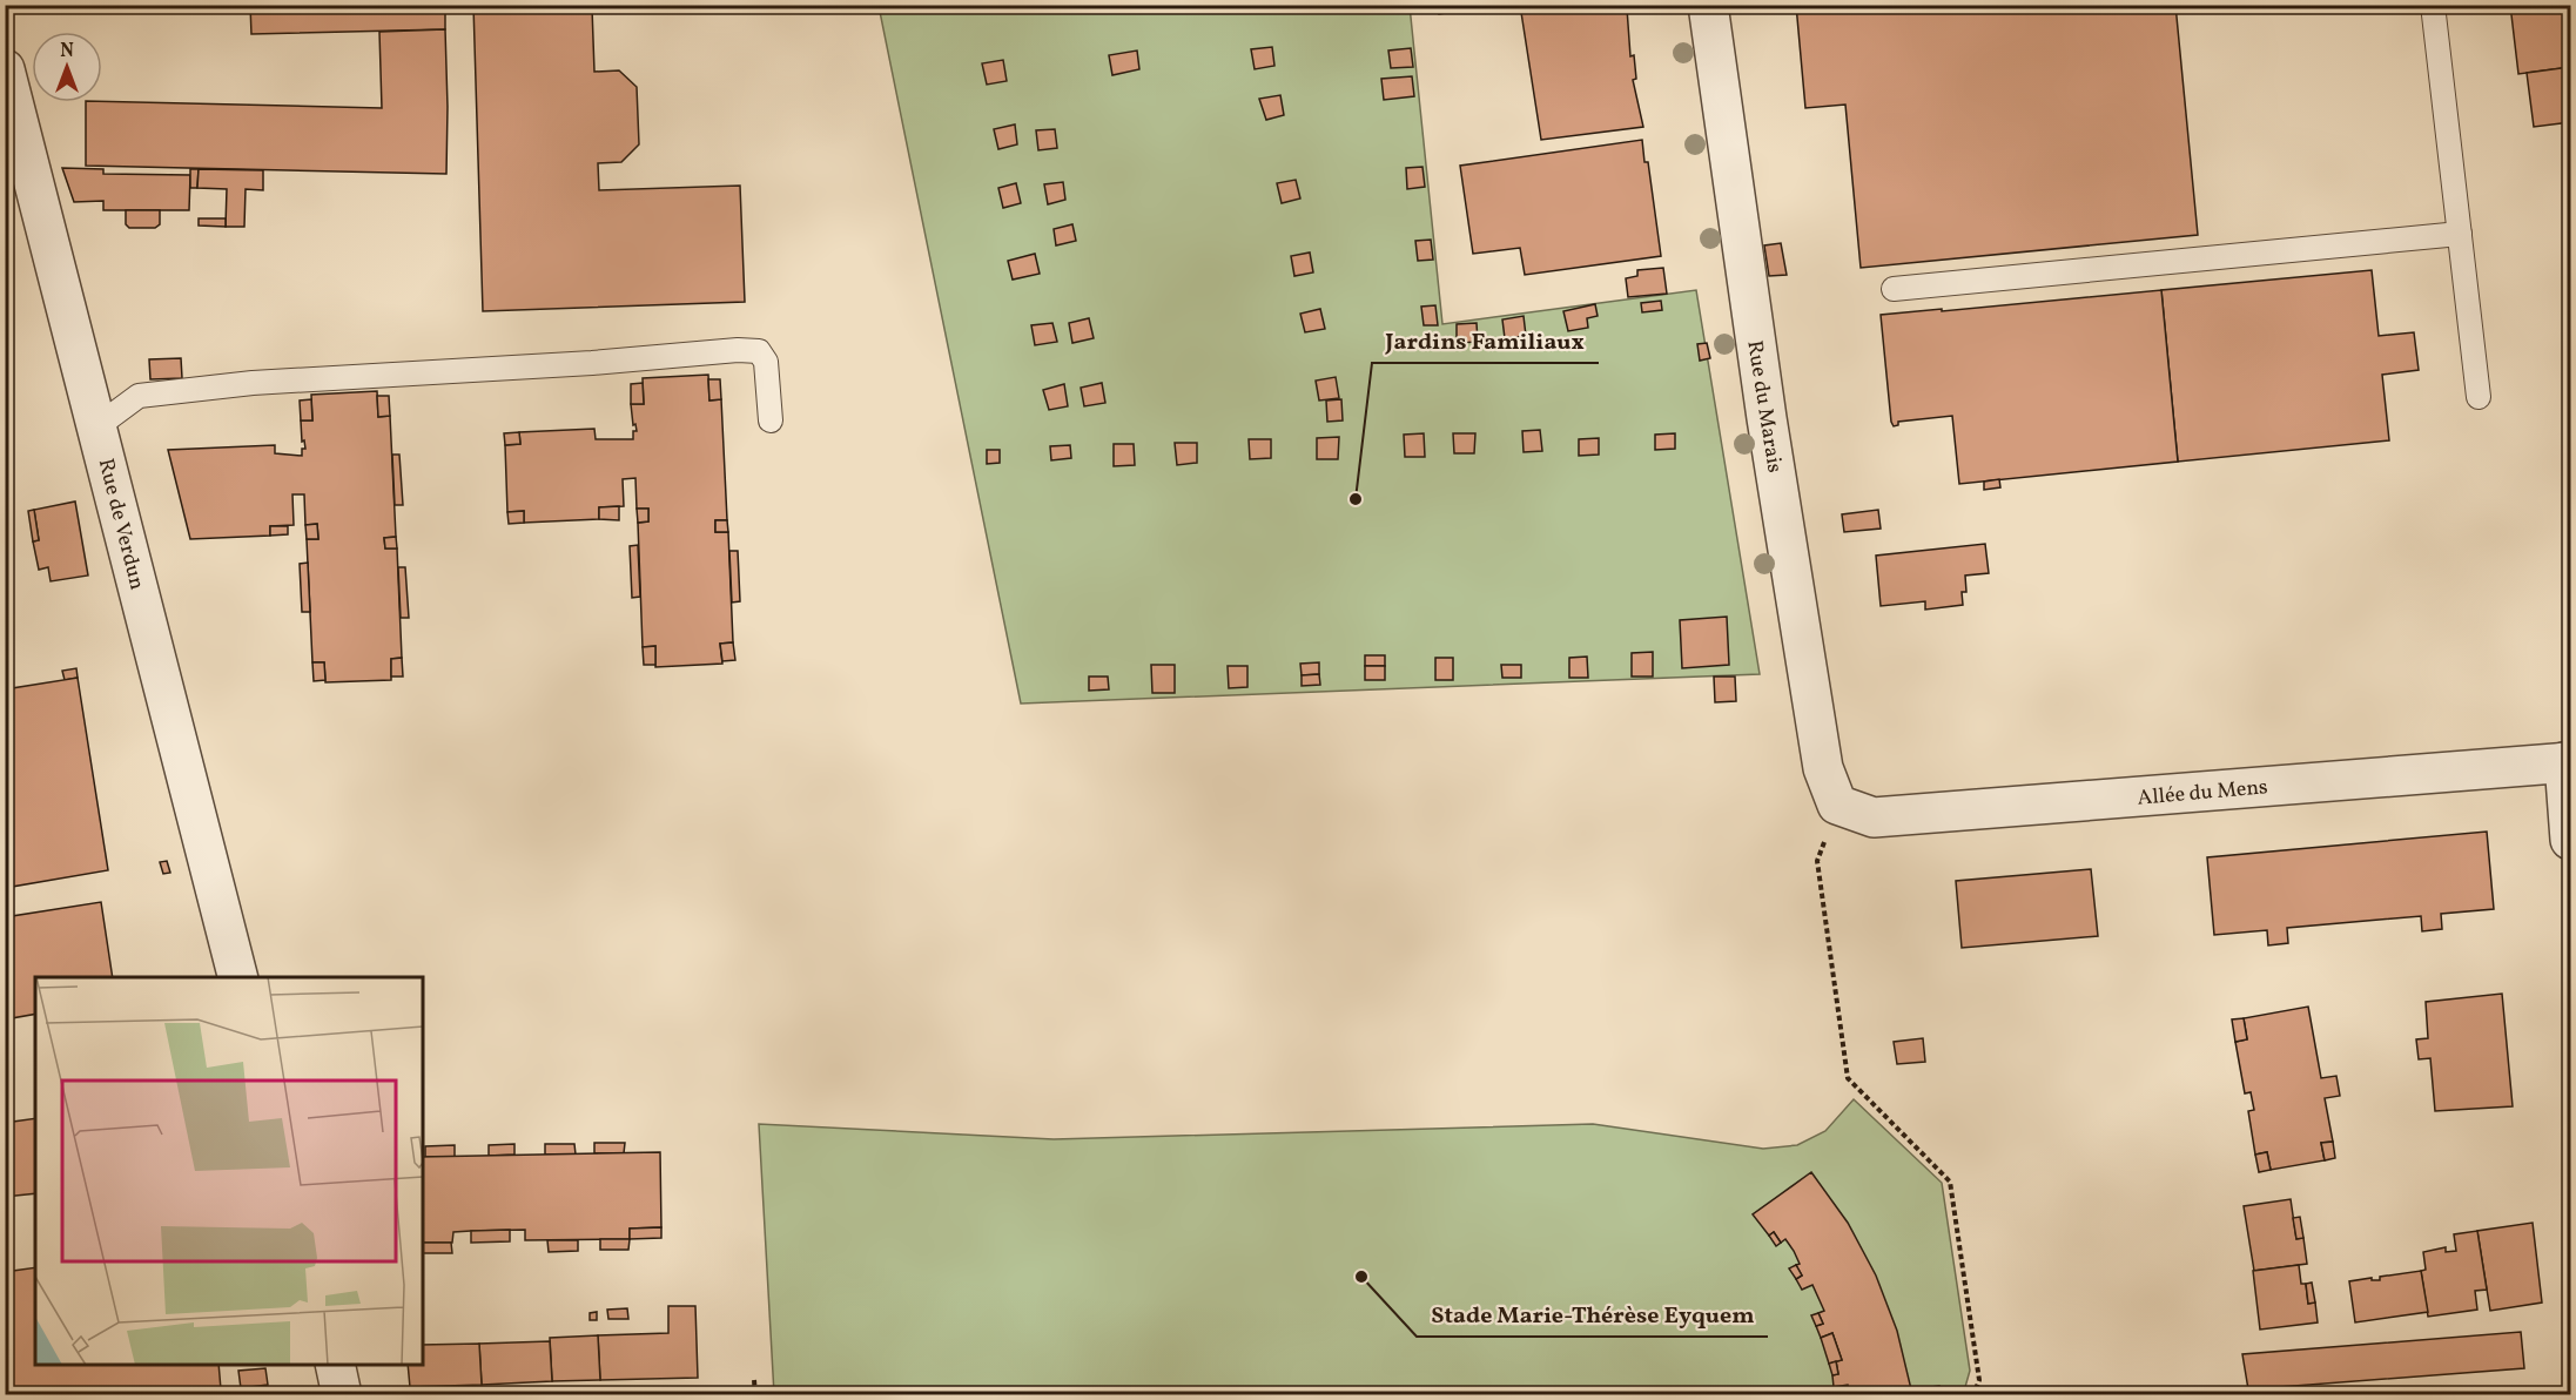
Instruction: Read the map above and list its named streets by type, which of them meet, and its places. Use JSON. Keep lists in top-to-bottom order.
{
  "streets": {
    "street": ["Rue du Marais", "Rue de Verdun", "Allée du Mens"]
  },
  "crossings": [
    ["Rue du Marais", "Allée du Mens"]
  ],
  "places": ["Jardins Familiaux", "Stade Marie-Thérèse Eyquem"],
  "north": "top"
}
